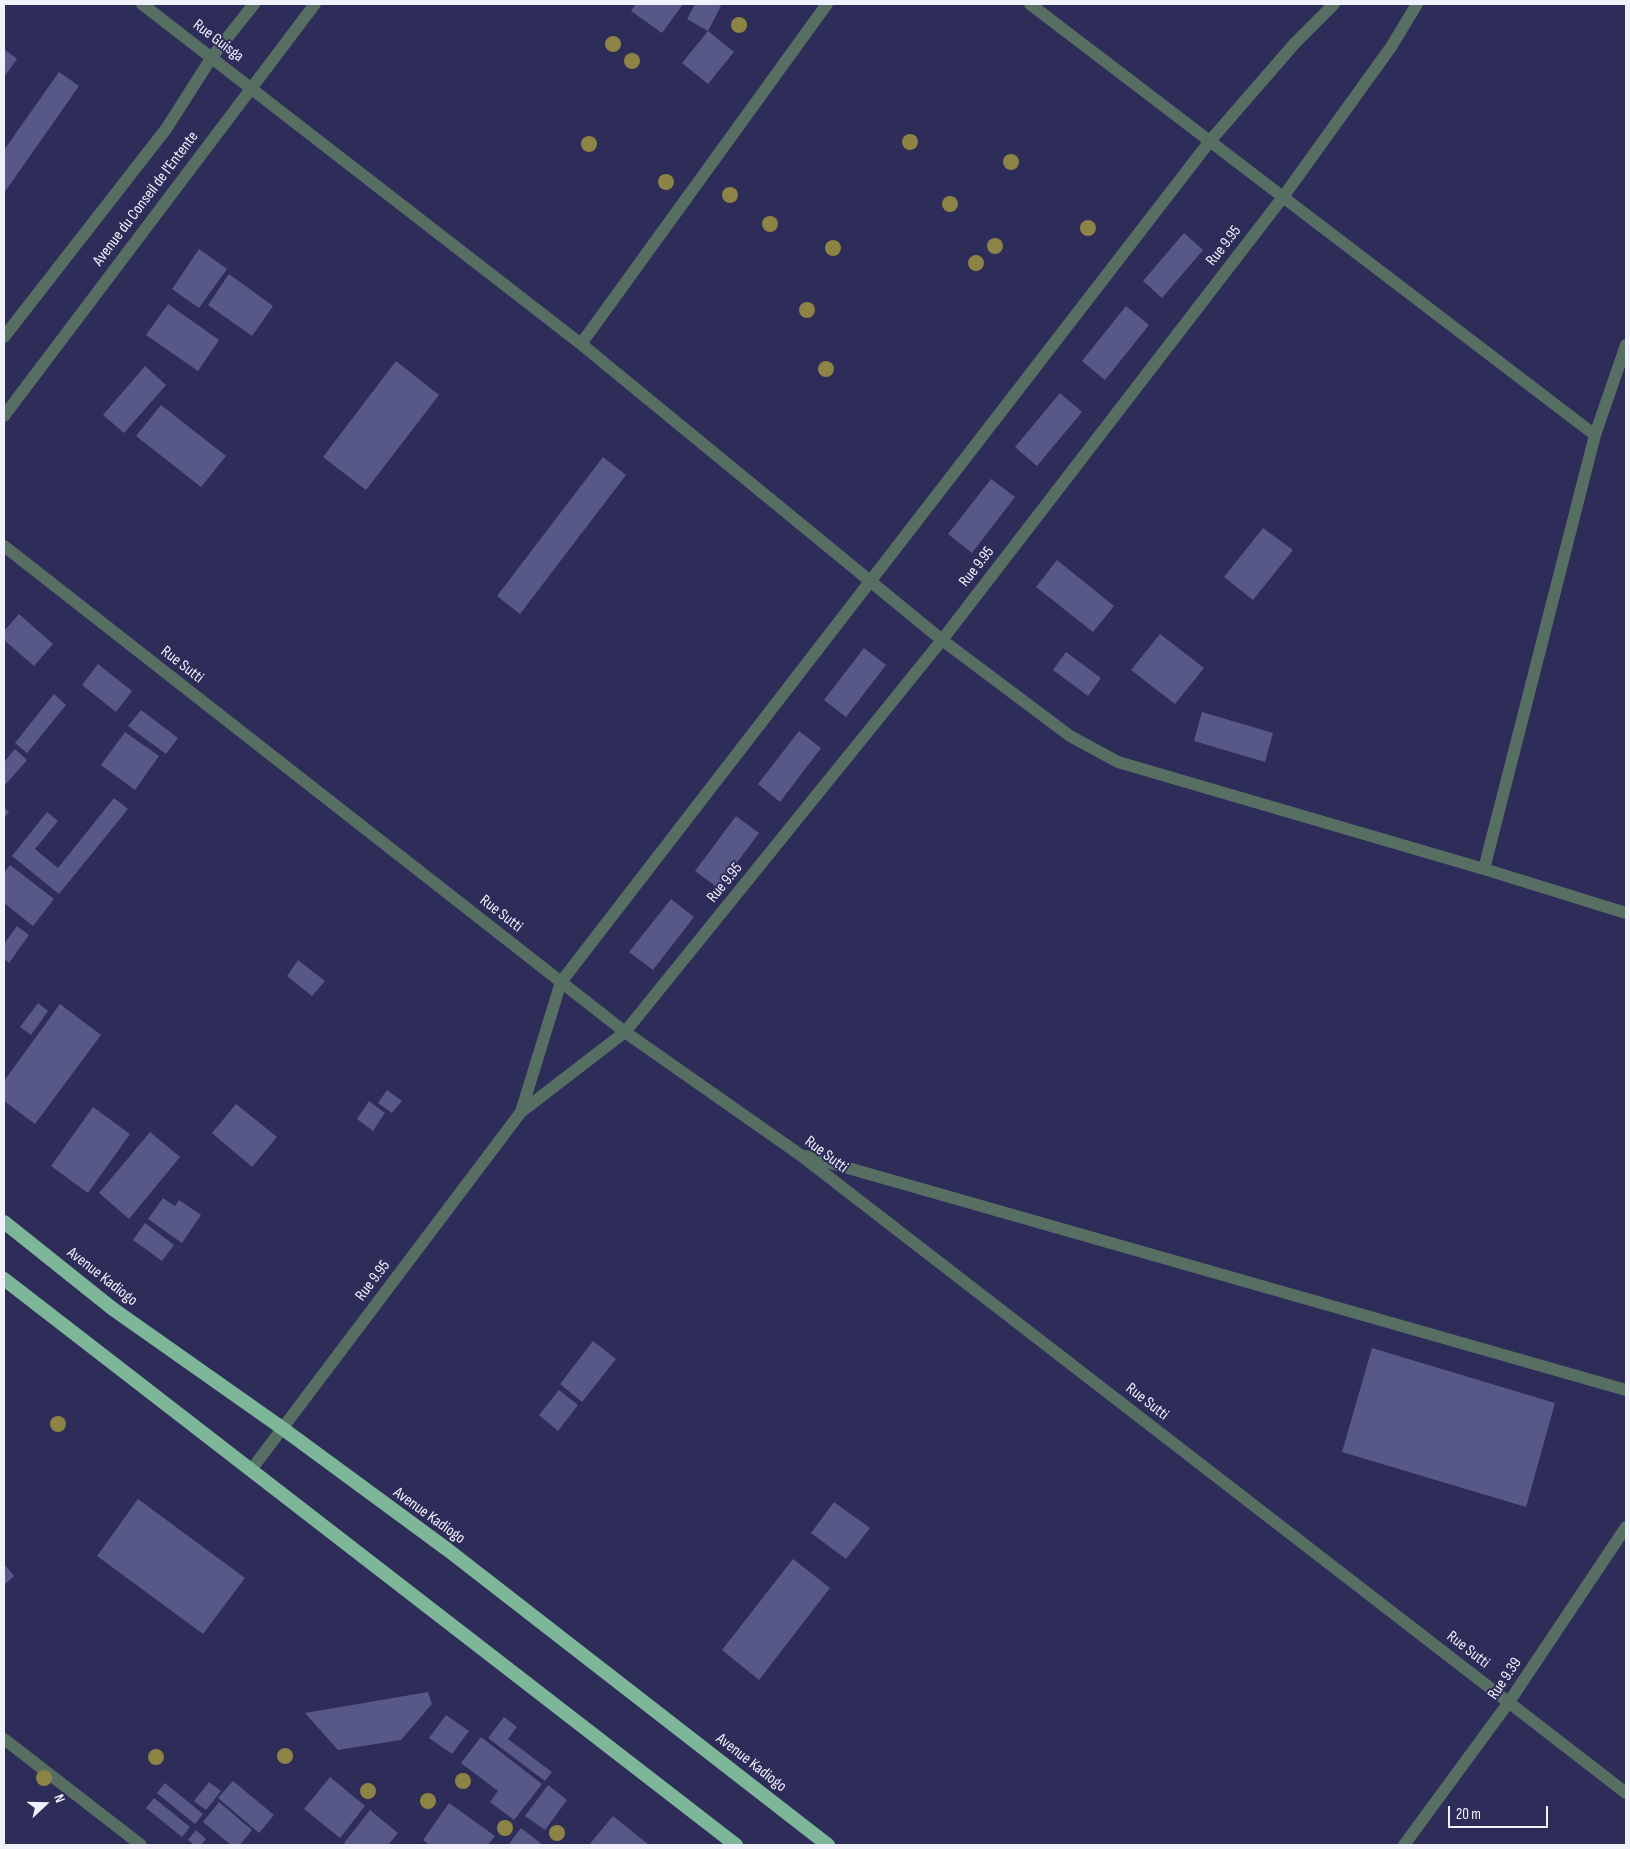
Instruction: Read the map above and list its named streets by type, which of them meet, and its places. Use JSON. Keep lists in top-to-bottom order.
{
  "streets": {
    "highway": ["Avenue Kadiogo"],
    "street": [
      "Rue Guisga",
      "Avenue du Conseil de l'Entente",
      "Rue 9.95",
      "Rue Sutti",
      "Rue 9.39"
    ]
  },
  "crossings": [
    ["Rue Guisga", "Avenue du Conseil de l'Entente"],
    ["Rue Guisga", "Rue 9.95"],
    ["Rue 9.95", "Rue Sutti"],
    ["Rue 9.95", "Avenue Kadiogo"],
    ["Rue Sutti", "Rue 9.39"]
  ],
  "scale_bar": "20 m",
  "north": "right"
}
